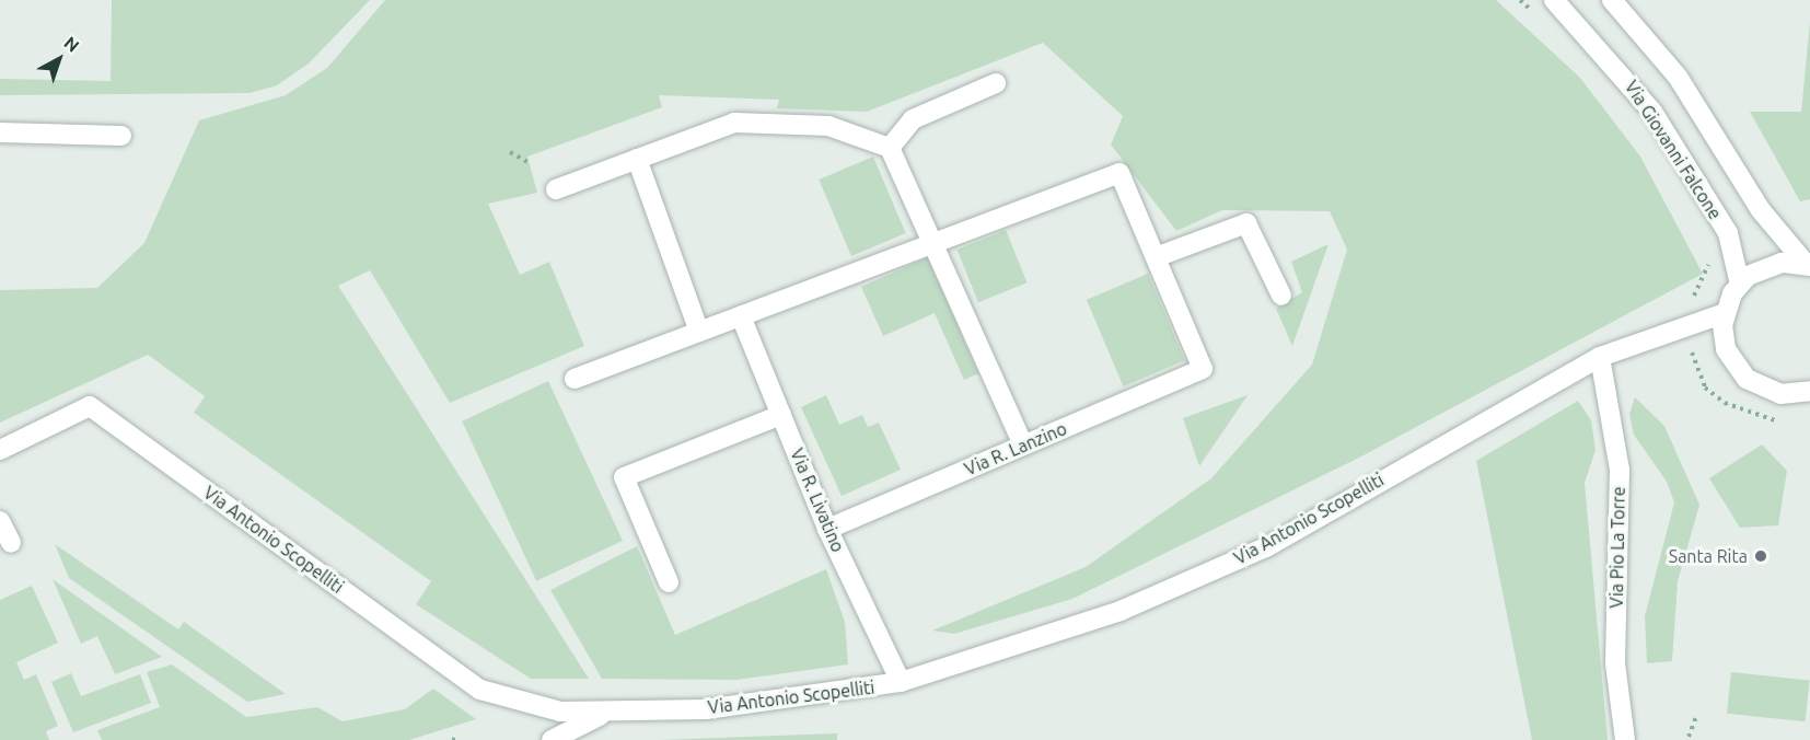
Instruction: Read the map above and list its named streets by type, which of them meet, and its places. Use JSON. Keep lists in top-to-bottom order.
{
  "streets": {
    "street": [
      "Via Giovanni Falcone",
      "Via R. Lanzino",
      "Via R. Livatino",
      "Via Antonio Scopelliti",
      "Via Pio La Torre"
    ]
  },
  "crossings": [
    ["Via R. Lanzino", "Via R. Livatino"],
    ["Via R. Livatino", "Via Antonio Scopelliti"],
    ["Via Antonio Scopelliti", "Via Pio La Torre"]
  ],
  "places": ["Santa Rita"],
  "north": "top right"
}
